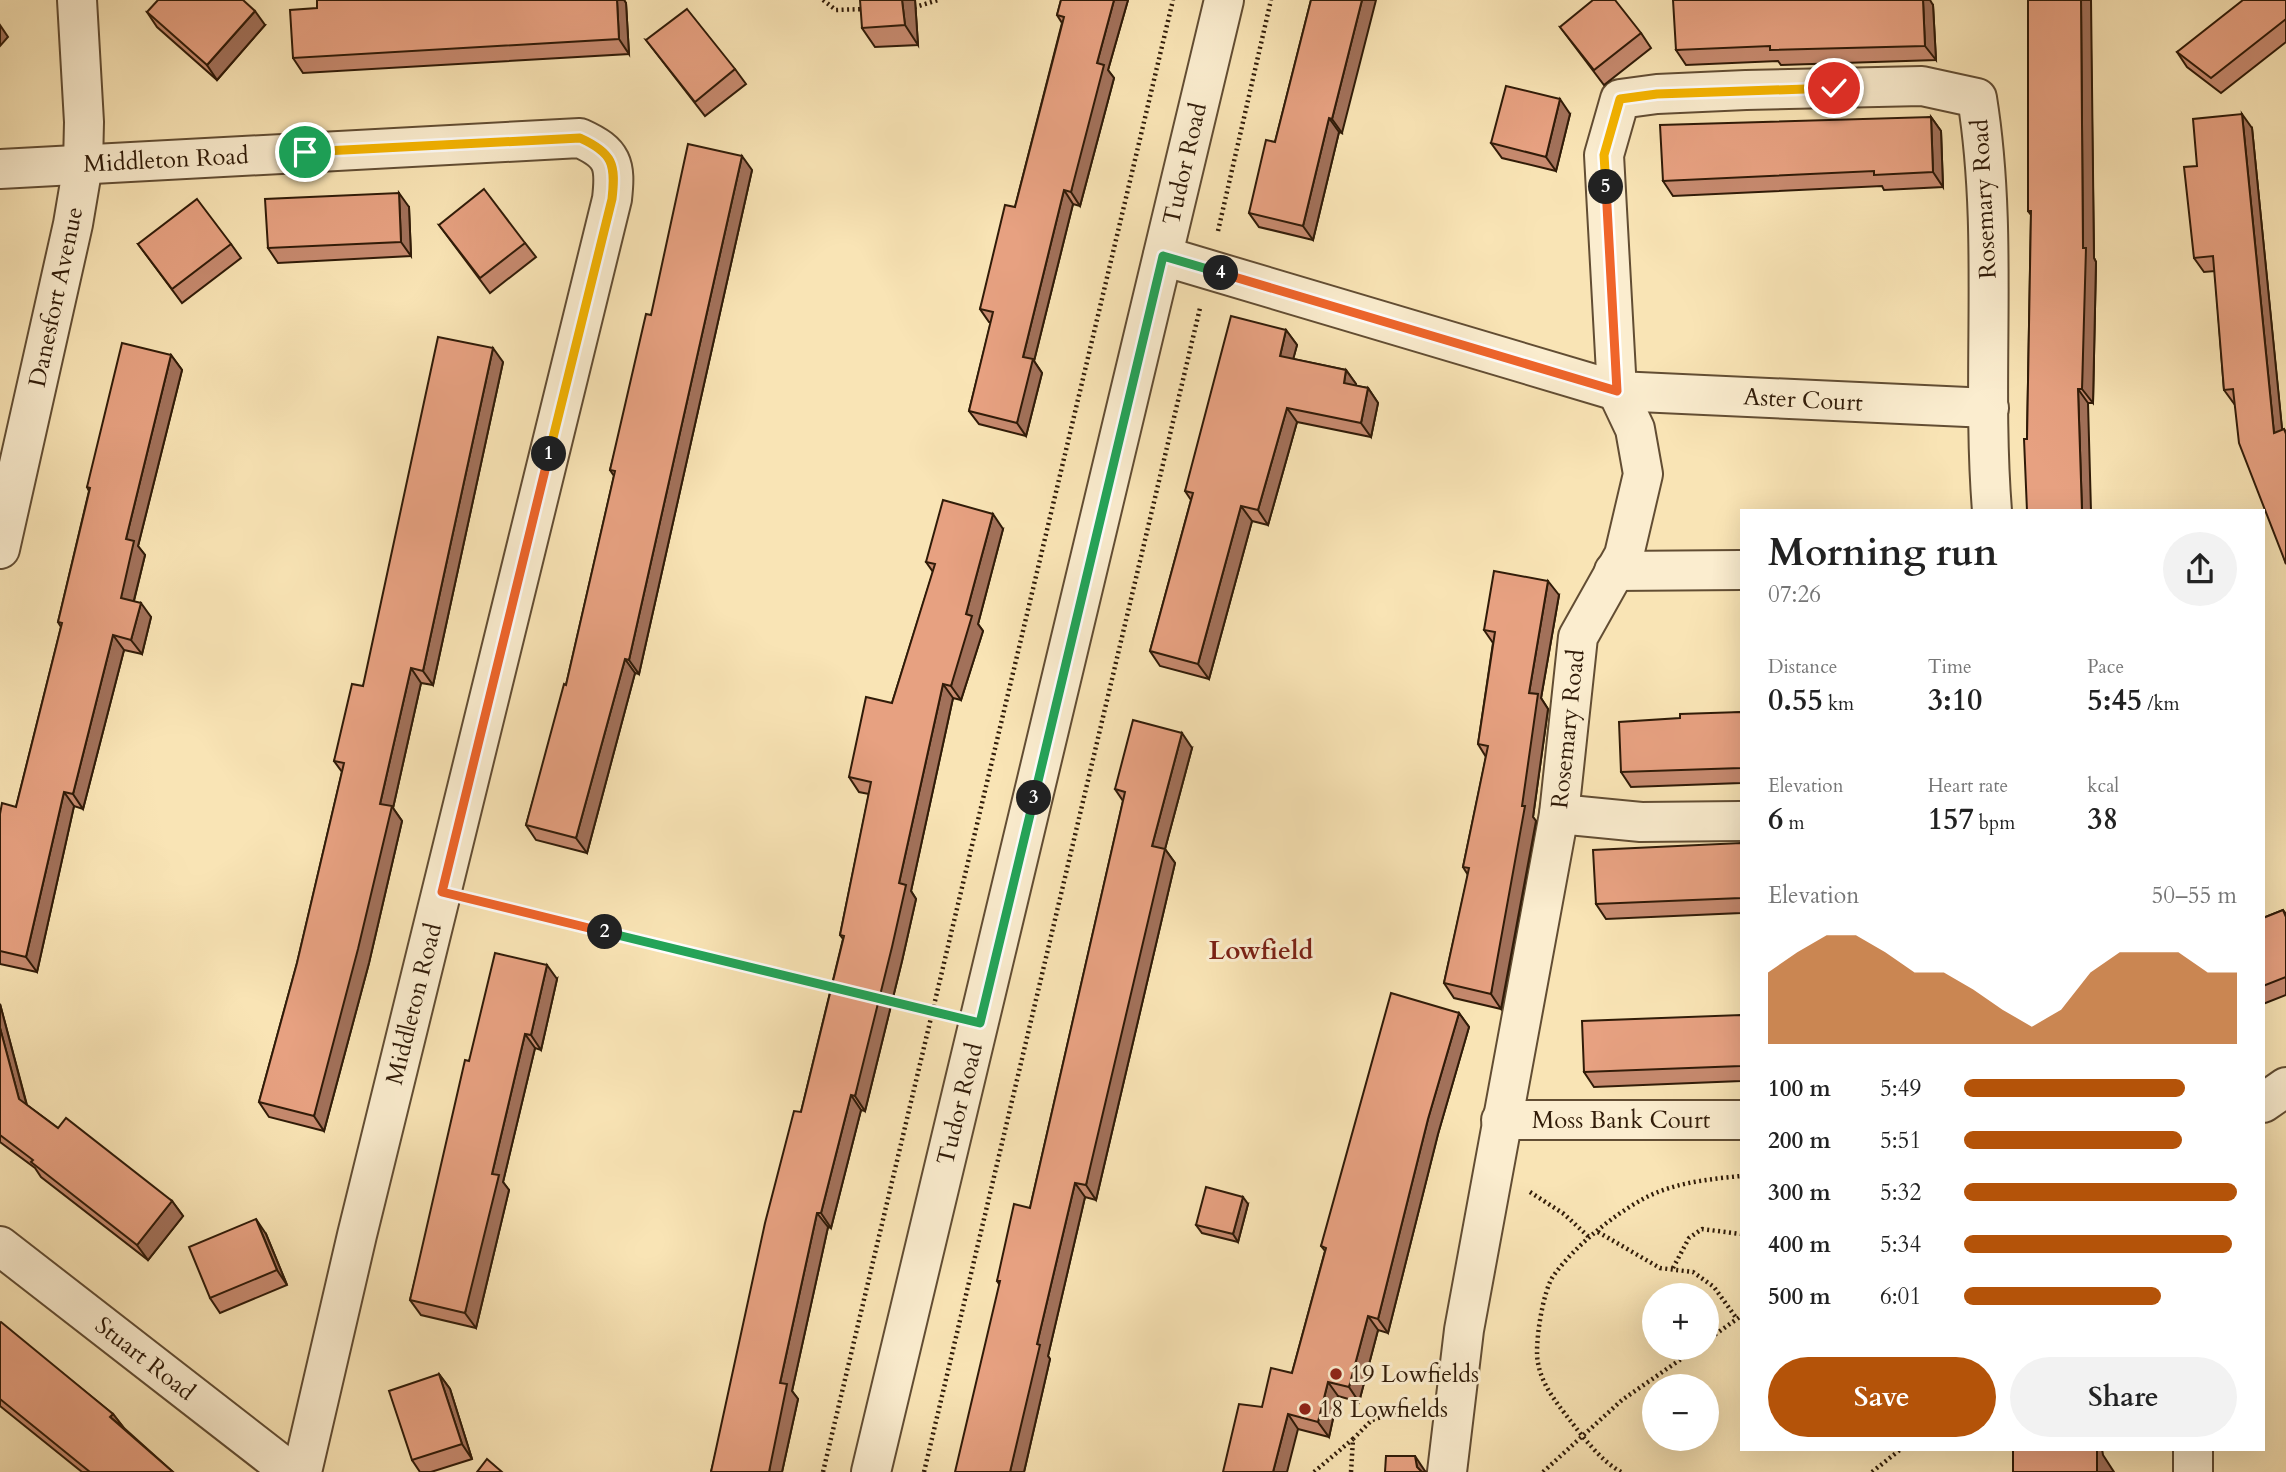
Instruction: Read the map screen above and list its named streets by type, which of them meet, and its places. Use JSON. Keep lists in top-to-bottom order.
{
  "streets": {
    "street": [
      "Middleton Road",
      "Tudor Road",
      "Rosemary Road",
      "Danesfort Avenue",
      "Aster Court",
      "Moss Bank Court",
      "Stuart Road"
    ]
  },
  "crossings": [
    ["Middleton Road", "Danesfort Avenue"],
    ["Tudor Road", "Aster Court"],
    ["Rosemary Road", "Aster Court"],
    ["Rosemary Road", "Moss Bank Court"]
  ],
  "districts": ["Lowfield"],
  "places": ["19 Lowfields", "18 Lowfields"],
  "page": {
    "pins": [
      "5",
      "4",
      "1",
      "3",
      "2"
    ],
    "heading": ["Morning run", "07:26"],
    "stats": [
      ["Distance", "0.55 km"],
      ["Time", "3:10"],
      ["Pace", "5:45 /km"],
      ["Elevation", "6 m"],
      ["Heart rate", "157 bpm"],
      ["kcal", "38"]
    ],
    "chart": ["Elevation", "50–55 m"],
    "list": [
      {
        "name": "100 m",
        "note": "5:49"
      },
      {
        "name": "200 m",
        "note": "5:51"
      },
      {
        "name": "300 m",
        "note": "5:32"
      },
      {
        "name": "400 m",
        "note": "5:34"
      },
      {
        "name": "500 m",
        "note": "6:01"
      }
    ],
    "map_buttons": ["+", "−"],
    "buttons": ["Save", "Share"]
  }
}
